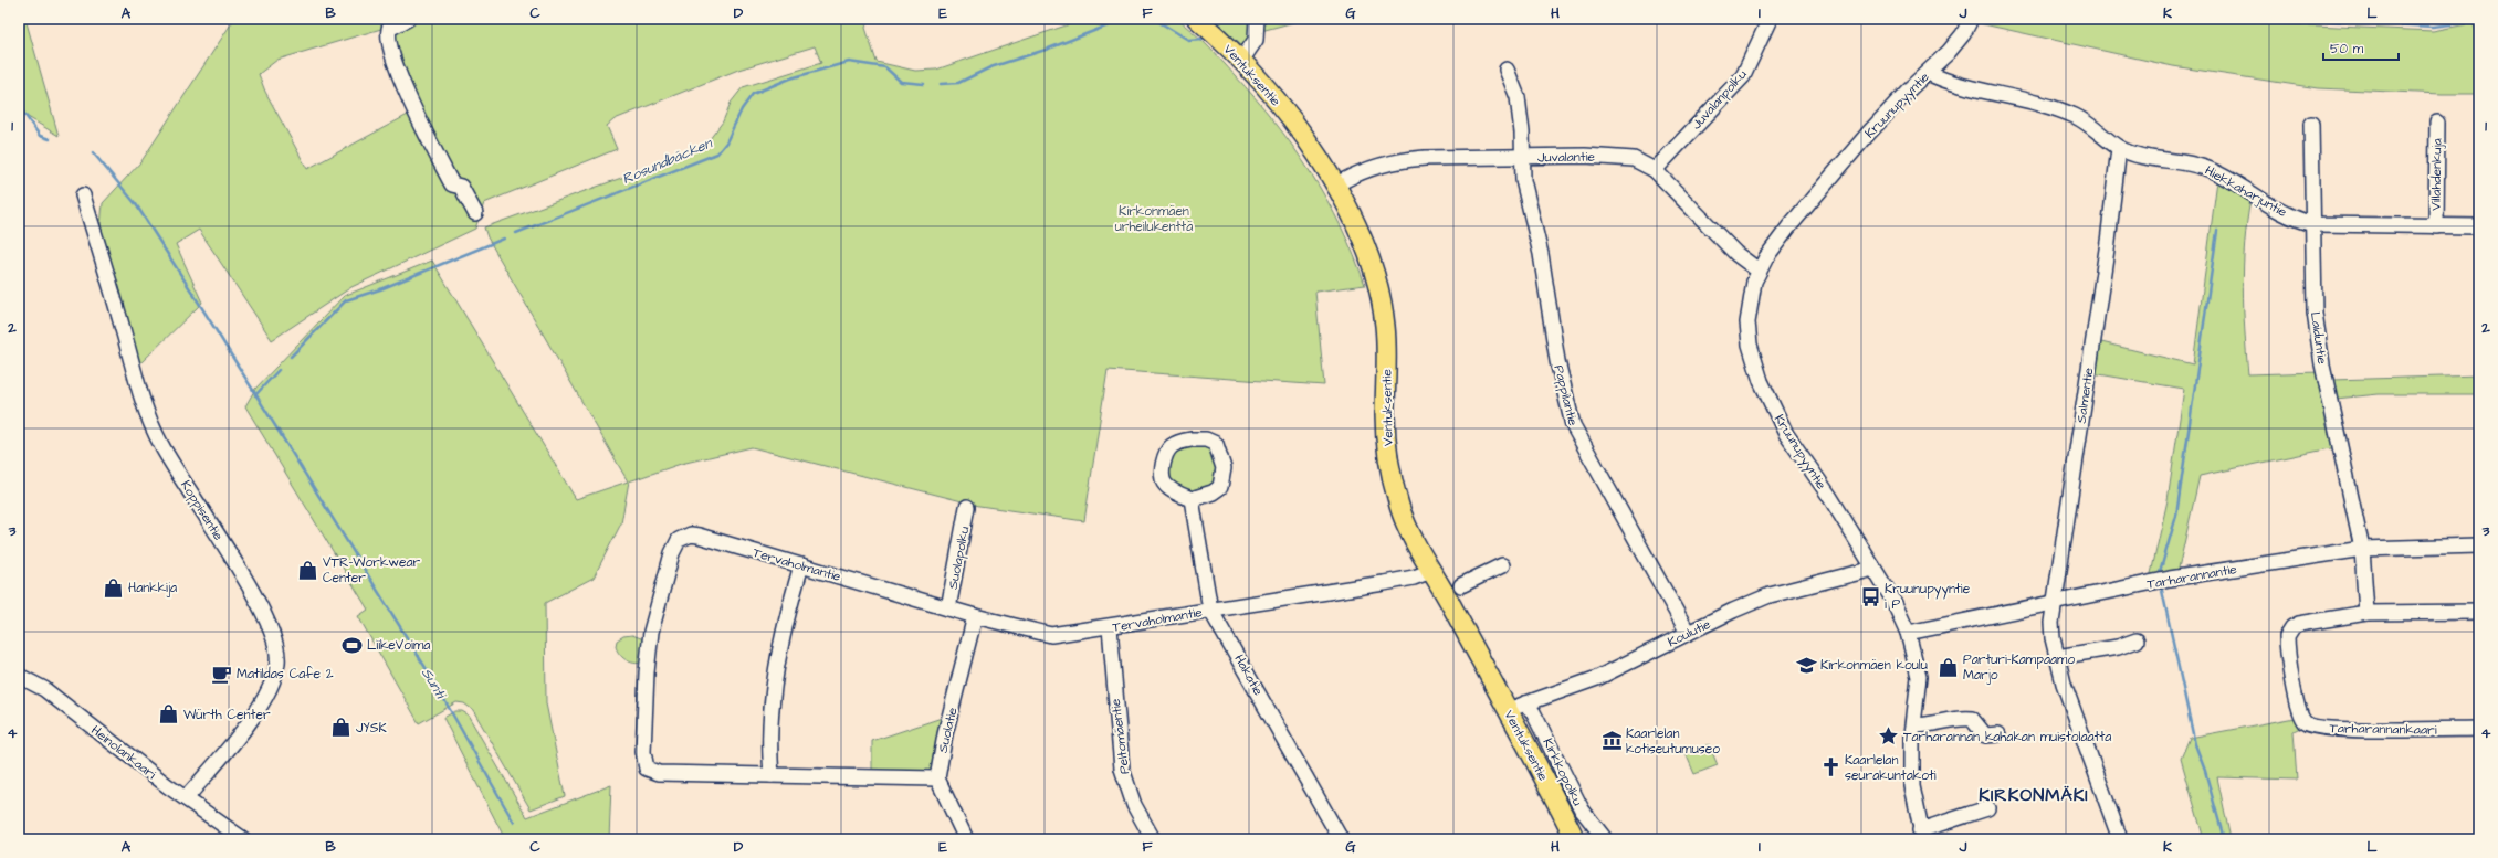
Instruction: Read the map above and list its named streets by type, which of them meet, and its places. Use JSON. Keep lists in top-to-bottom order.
{
  "streets": {
    "main road": ["Ventuksentie"],
    "street": [
      "Juvalanpolku",
      "Kruunupyyntie",
      "Juvalantie",
      "Villahdenkuja",
      "Hiekkaharjuntie",
      "Laiduntie",
      "Pappilantie",
      "Salmentie",
      "Koppisentie",
      "Suolapolku",
      "Tervaholmantie",
      "Tarharannantie",
      "Koulutie",
      "Hakatie",
      "Tarharannankaari",
      "Suolatie",
      "Peltomäentie",
      "Heinolankaari",
      "Kirkkopolku"
    ]
  },
  "crossings": [
    ["Ventuksentie", "Juvalantie"],
    ["Ventuksentie", "Tervaholmantie"],
    ["Ventuksentie", "Koulutie"],
    ["Ventuksentie", "Kirkkopolku"],
    ["Juvalanpolku", "Juvalantie"],
    ["Kruunupyyntie", "Juvalantie"],
    ["Kruunupyyntie", "Tarharannantie"],
    ["Kruunupyyntie", "Koulutie"],
    ["Juvalantie", "Pappilantie"],
    ["Villahdenkuja", "Hiekkaharjuntie"],
    ["Hiekkaharjuntie", "Laiduntie"],
    ["Hiekkaharjuntie", "Salmentie"],
    ["Laiduntie", "Tarharannantie"],
    ["Pappilantie", "Koulutie"],
    ["Salmentie", "Tarharannantie"],
    ["Koppisentie", "Heinolankaari"],
    ["Suolapolku", "Tervaholmantie"],
    ["Tervaholmantie", "Hakatie"],
    ["Tervaholmantie", "Suolatie"],
    ["Tervaholmantie", "Peltomäentie"],
    ["Koulutie", "Kirkkopolku"]
  ],
  "districts": ["KIRKONMÄKI"],
  "water": ["Rosundbäcken", "Sunti"],
  "parks": ["Kirkonmäen urheilukenttä"],
  "places": {
    "shop": [
      "VTR-Workwear Center",
      "Hankkija",
      "Parturi-Kampaamo Marjo",
      "Würth Center",
      "JYSK"
    ],
    "bus stop": ["Kruunupyyntie i P"],
    "sports": ["LiikeVoima"],
    "school or university": ["Kirkonmäen koulu"],
    "cafe": ["Matildas Cafe 2"],
    "place": ["Tarharannan kahakan muistolaatta"],
    "museum": ["Kaarlelan kotiseutumuseo"],
    "church": ["Kaarlelan seurakuntakoti"]
  },
  "scale_bar": "50 m",
  "grid": {
    "columns": [
      "A",
      "B",
      "C",
      "D",
      "E",
      "F",
      "G",
      "H",
      "I",
      "J",
      "K",
      "L"
    ],
    "rows": [
      "1",
      "2",
      "3",
      "4"
    ]
  }
}
